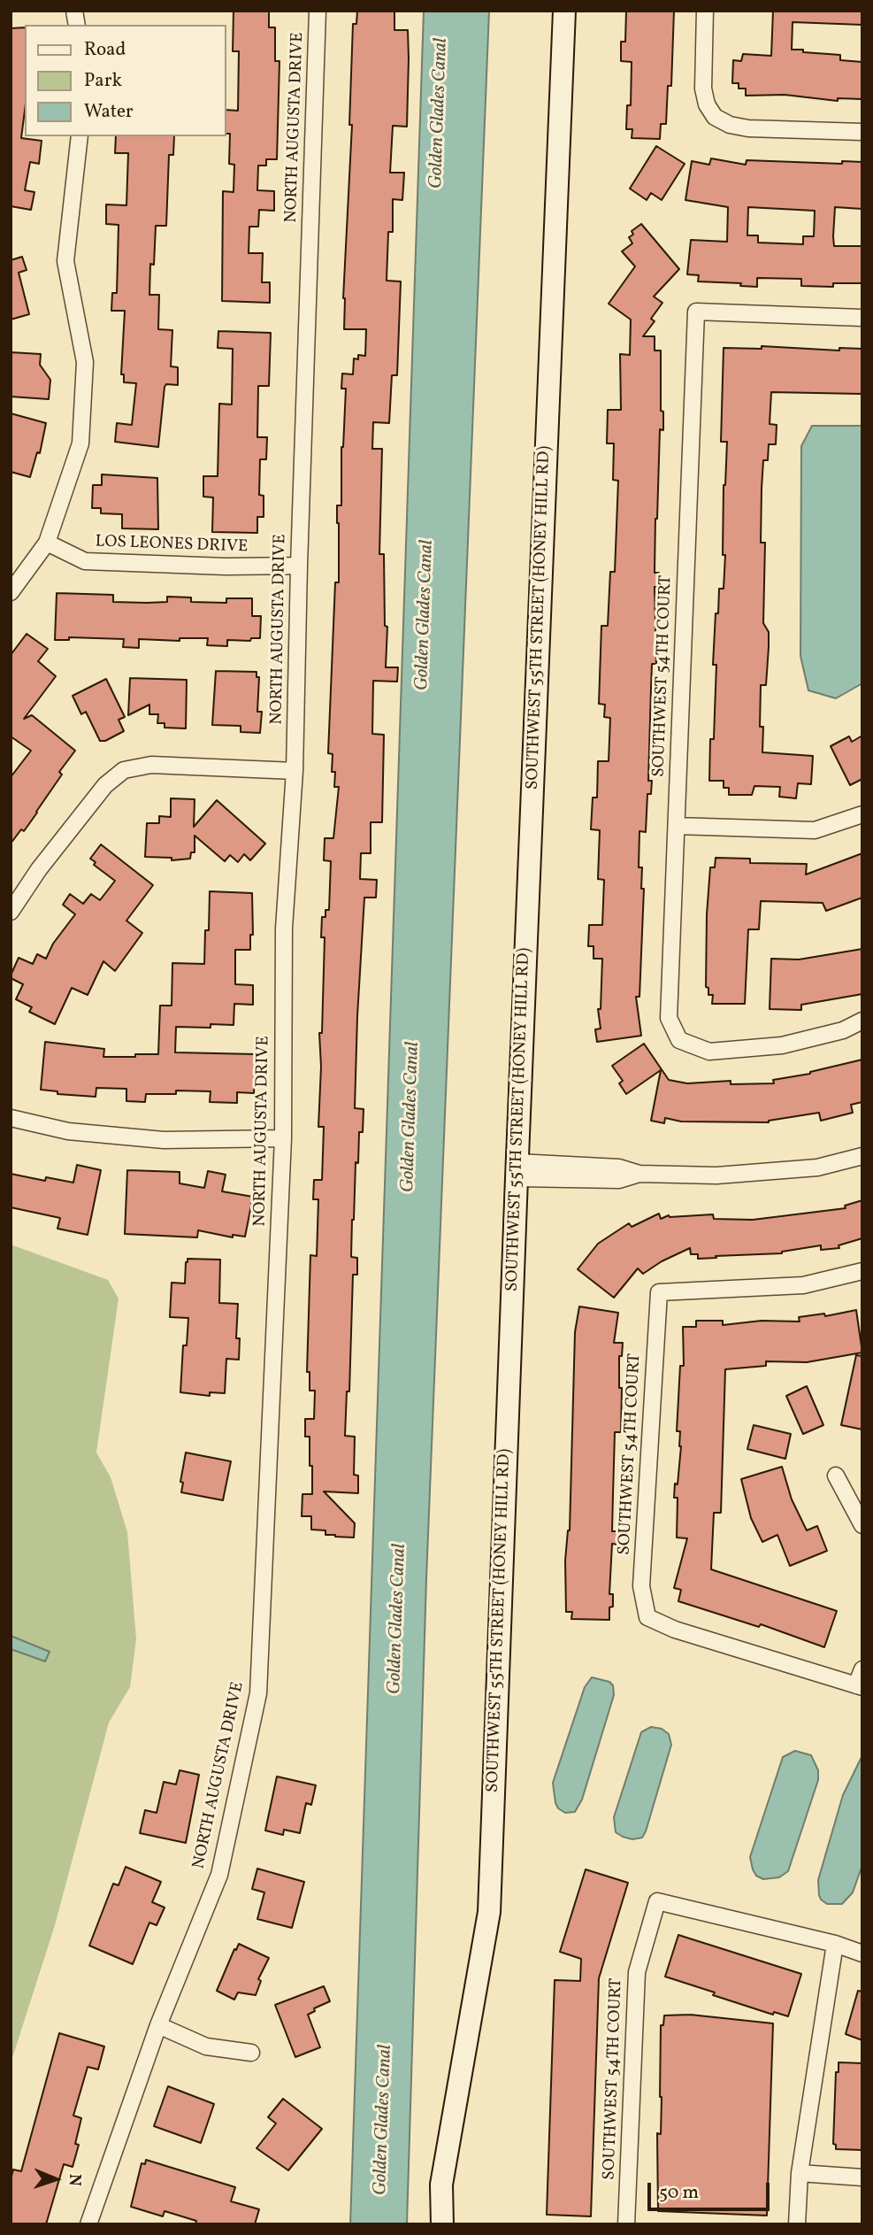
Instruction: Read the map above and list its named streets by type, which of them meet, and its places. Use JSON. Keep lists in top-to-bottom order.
{
  "streets": {
    "street": [
      "NORTH AUGUSTA DRIVE",
      "LOS LEONES DRIVE",
      "SOUTHWEST 55TH STREET (HONEY HILL RD)",
      "SOUTHWEST 54TH COURT"
    ]
  },
  "crossings": [
    ["NORTH AUGUSTA DRIVE", "LOS LEONES DRIVE"]
  ],
  "water": ["Golden Glades Canal"],
  "legend": ["Road", "Park", "Water"],
  "scale_bar": "50 m",
  "north": "right"
}
